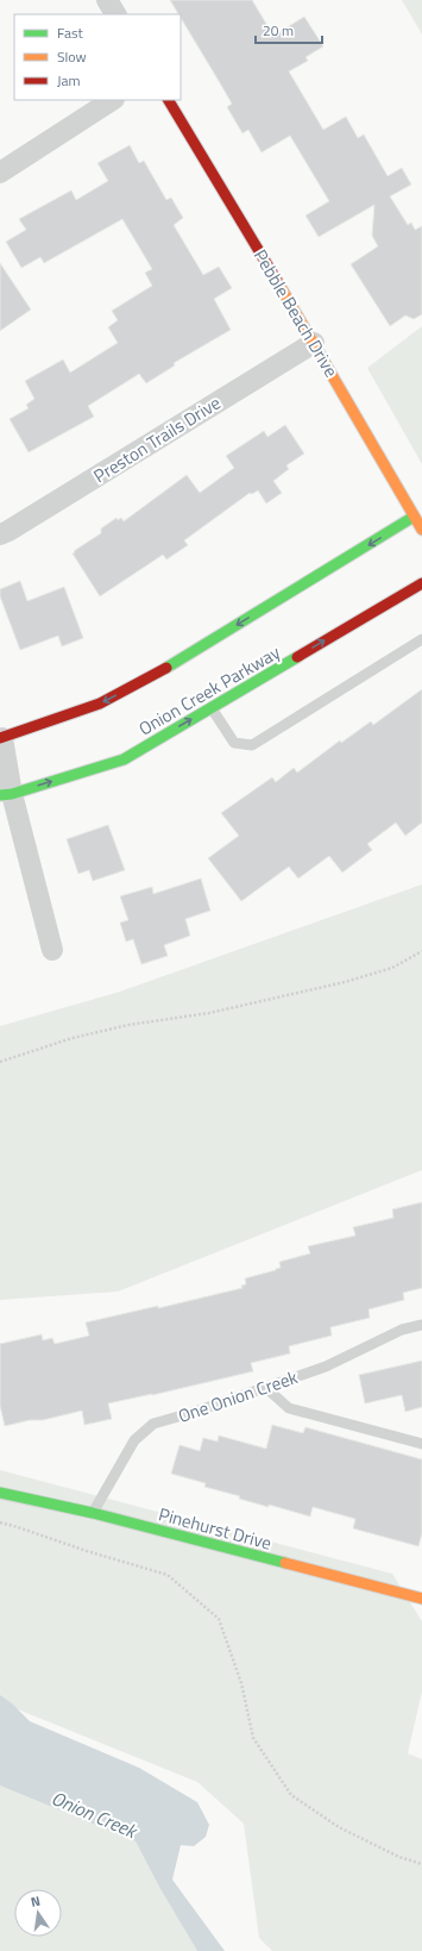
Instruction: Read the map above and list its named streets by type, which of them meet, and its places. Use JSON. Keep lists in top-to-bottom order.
{
  "streets": {
    "street": [
      "Pebble Beach Drive",
      "Preston Trails Drive",
      "Onion Creek Parkway",
      "Pinehurst Drive"
    ],
    "lane": ["One Onion Creek"]
  },
  "crossings": [
    ["Pebble Beach Drive", "Preston Trails Drive"],
    ["One Onion Creek", "Pinehurst Drive"]
  ],
  "water": ["Onion Creek"],
  "legend": ["Fast", "Slow", "Jam"],
  "scale_bar": "20 m",
  "north": "top"
}
